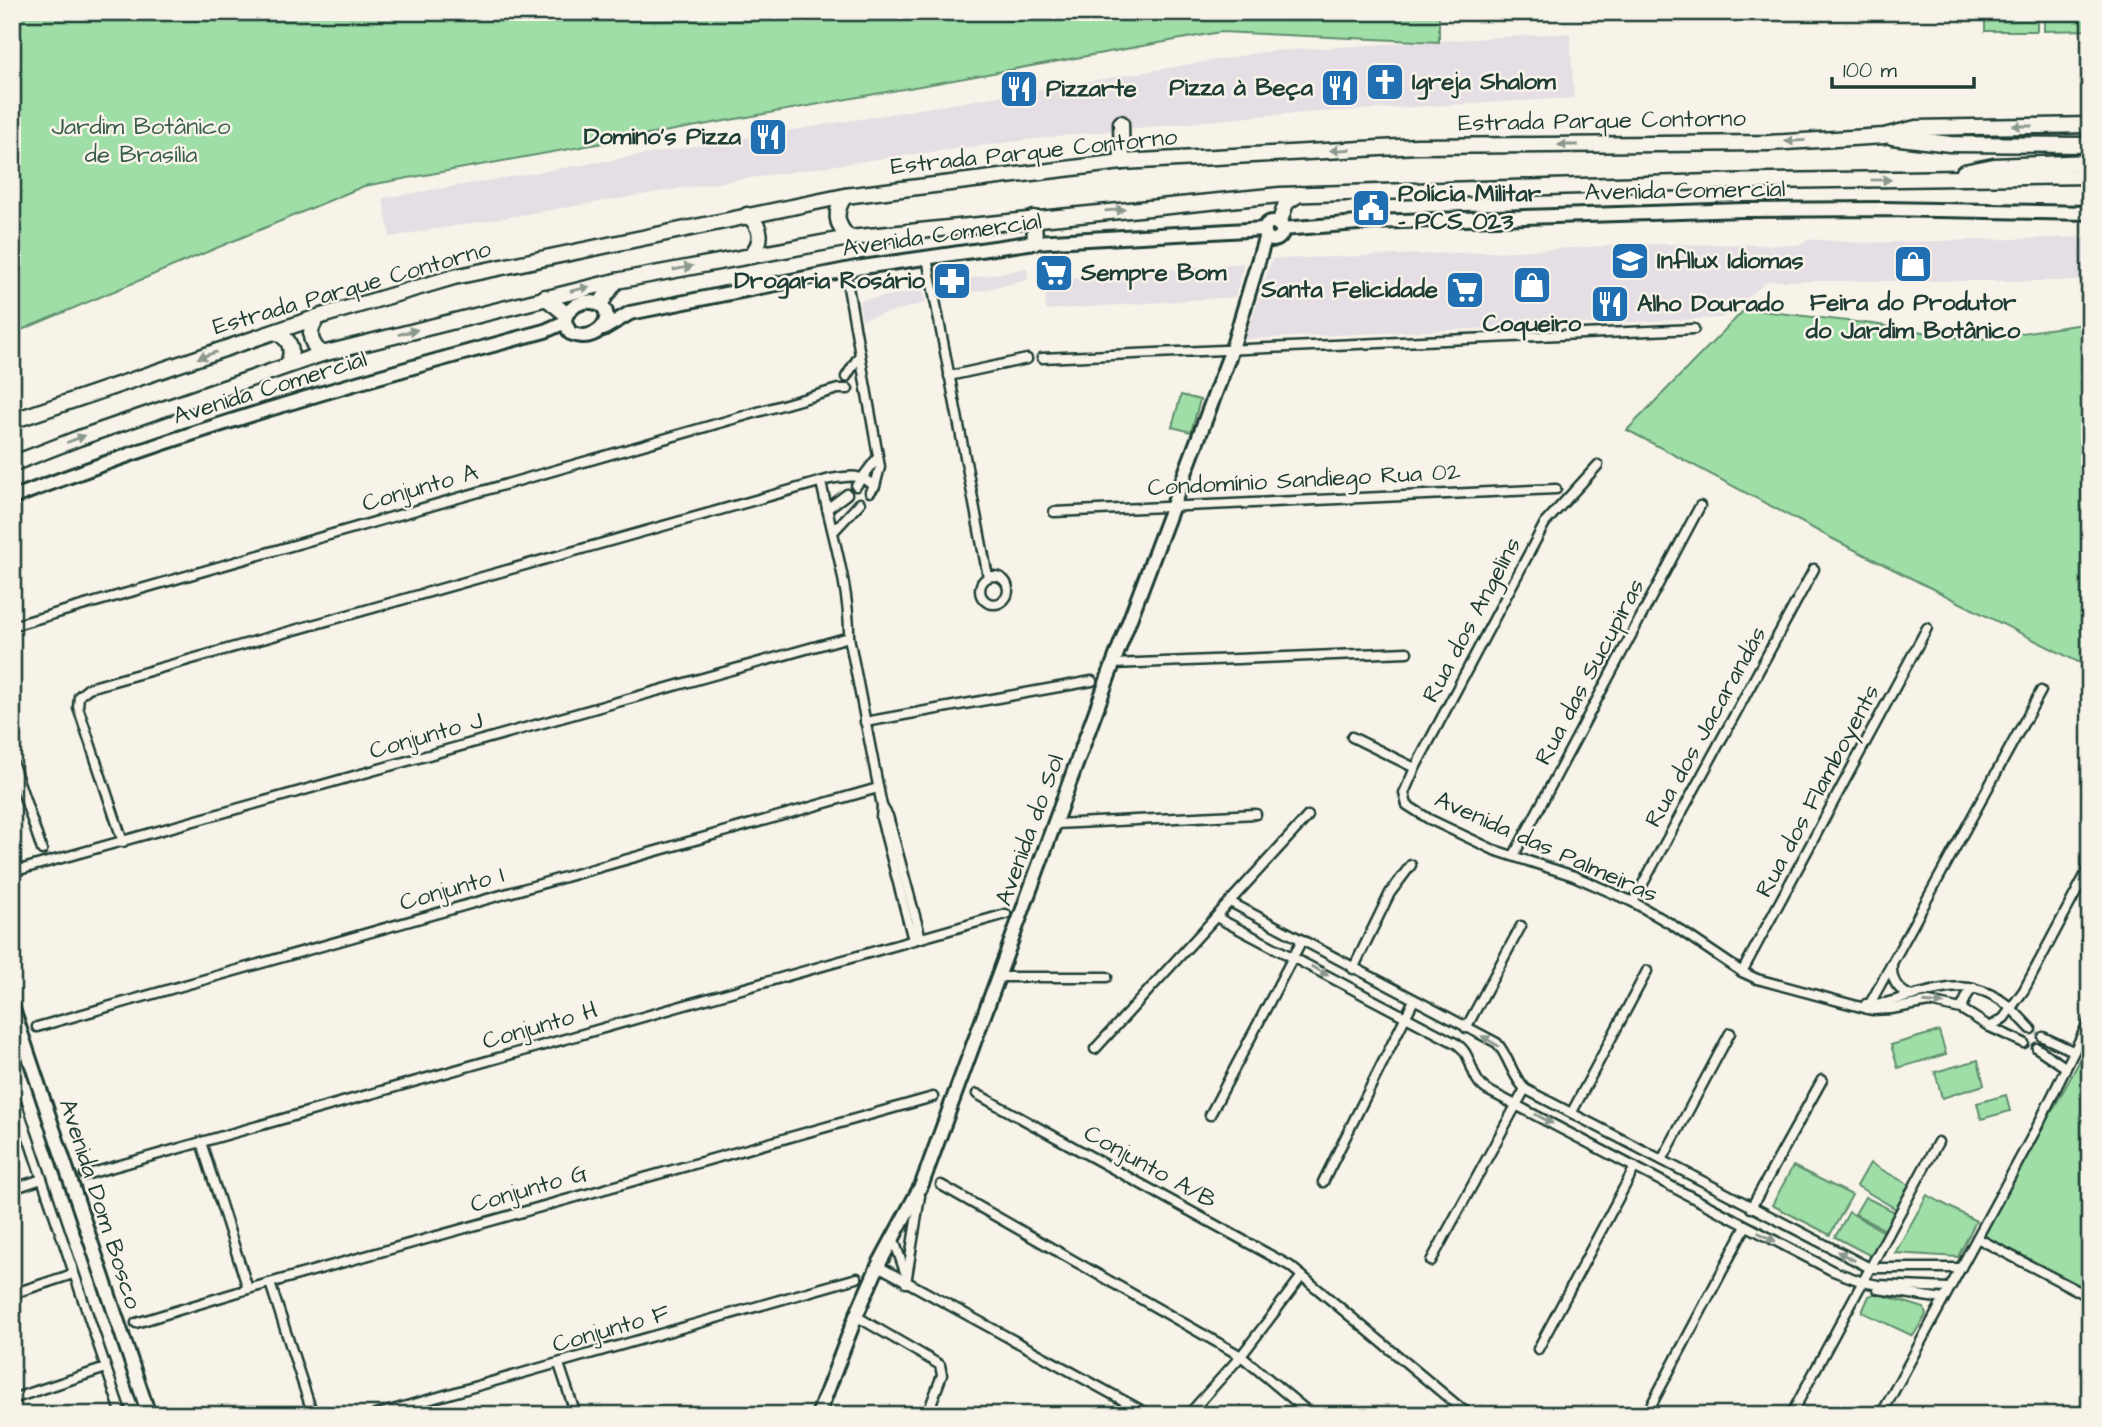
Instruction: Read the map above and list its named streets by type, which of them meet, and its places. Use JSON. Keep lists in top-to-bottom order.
{
  "streets": {
    "highway": ["Estrada Parque Contorno"],
    "street": [
      "Avenida Comercial",
      "Condomínio Sandiego Rua 02",
      "Conjunto A",
      "Rua dos Angelins",
      "Rua das Sucupiras",
      "Rua dos Jacarandás",
      "Conjunto J",
      "Rua dos Flamboyents",
      "Avenida do Sol",
      "Avenida das Palmeiras",
      "Conjunto I",
      "Conjunto H",
      "Conjunto A/B",
      "Conjunto G",
      "Avenida Dom Bosco",
      "Conjunto F"
    ]
  },
  "crossings": [
    ["Avenida Comercial", "Avenida do Sol"],
    ["Condomínio Sandiego Rua 02", "Avenida do Sol"],
    ["Rua dos Angelins", "Avenida das Palmeiras"],
    ["Rua das Sucupiras", "Avenida das Palmeiras"],
    ["Rua dos Jacarandás", "Avenida das Palmeiras"],
    ["Rua dos Flamboyents", "Avenida das Palmeiras"]
  ],
  "parks": ["Jardim Botânico de Brasília"],
  "places": {
    "church": ["Igreja Shalom"],
    "restaurant": [
      "Pizza à Beça",
      "Pizzarte",
      "Domino's Pizza",
      "Alho Dourado"
    ],
    "public building": ["Polícia Militar - PCS 023"],
    "school or university": ["Infllux Idiomas"],
    "shop": ["Feira do Produtor do Jardim Botânico", "Coqueiro"],
    "supermarket": ["Sempre Bom", "Santa Felicidade"],
    "pharmacy": ["Drogaria Rosário"]
  },
  "scale_bar": "100 m"
}
